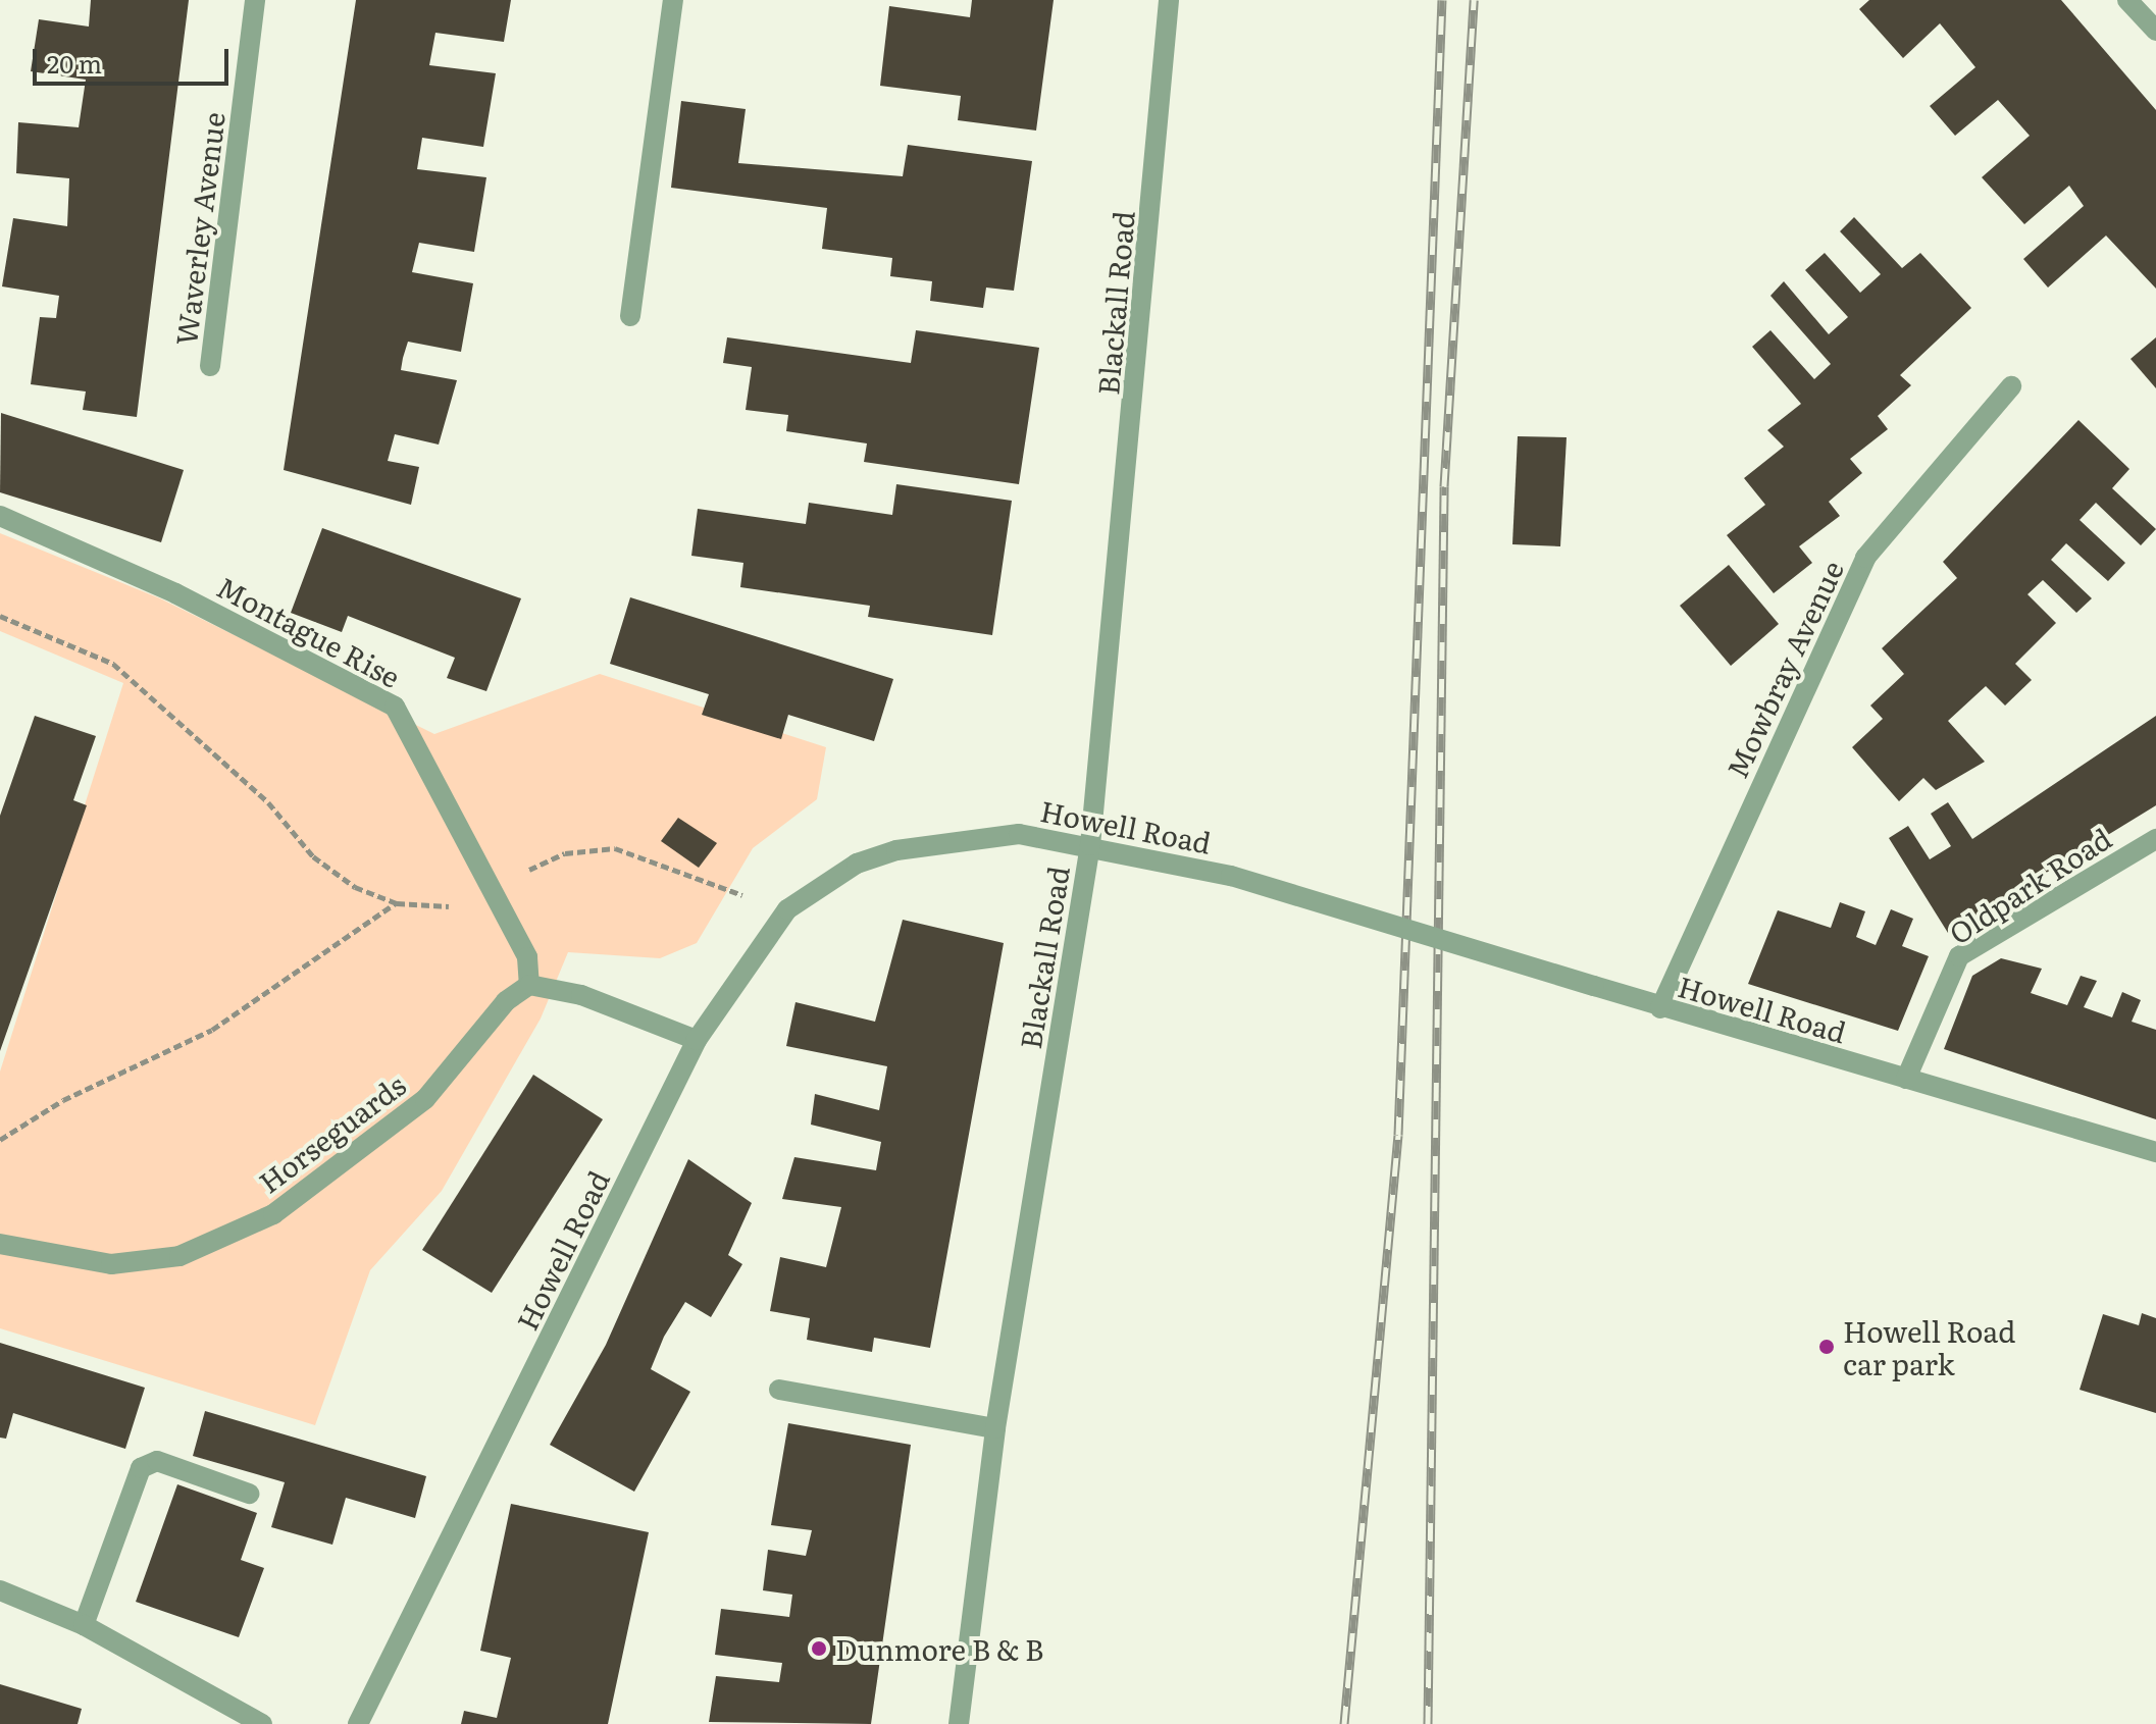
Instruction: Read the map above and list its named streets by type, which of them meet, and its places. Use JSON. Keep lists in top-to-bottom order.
{
  "streets": {
    "street": [
      "Waverley Avenue",
      "Blackall Road",
      "Montague Rise",
      "Mowbray Avenue",
      "Howell Road",
      "Oldpark Road",
      "Horseguards"
    ]
  },
  "crossings": [
    ["Blackall Road", "Howell Road"],
    ["Montague Rise", "Horseguards"],
    ["Mowbray Avenue", "Howell Road"],
    ["Howell Road", "Oldpark Road"]
  ],
  "places": ["Howell Road car park", "Dunmore B & B"],
  "scale_bar": "20 m"
}
